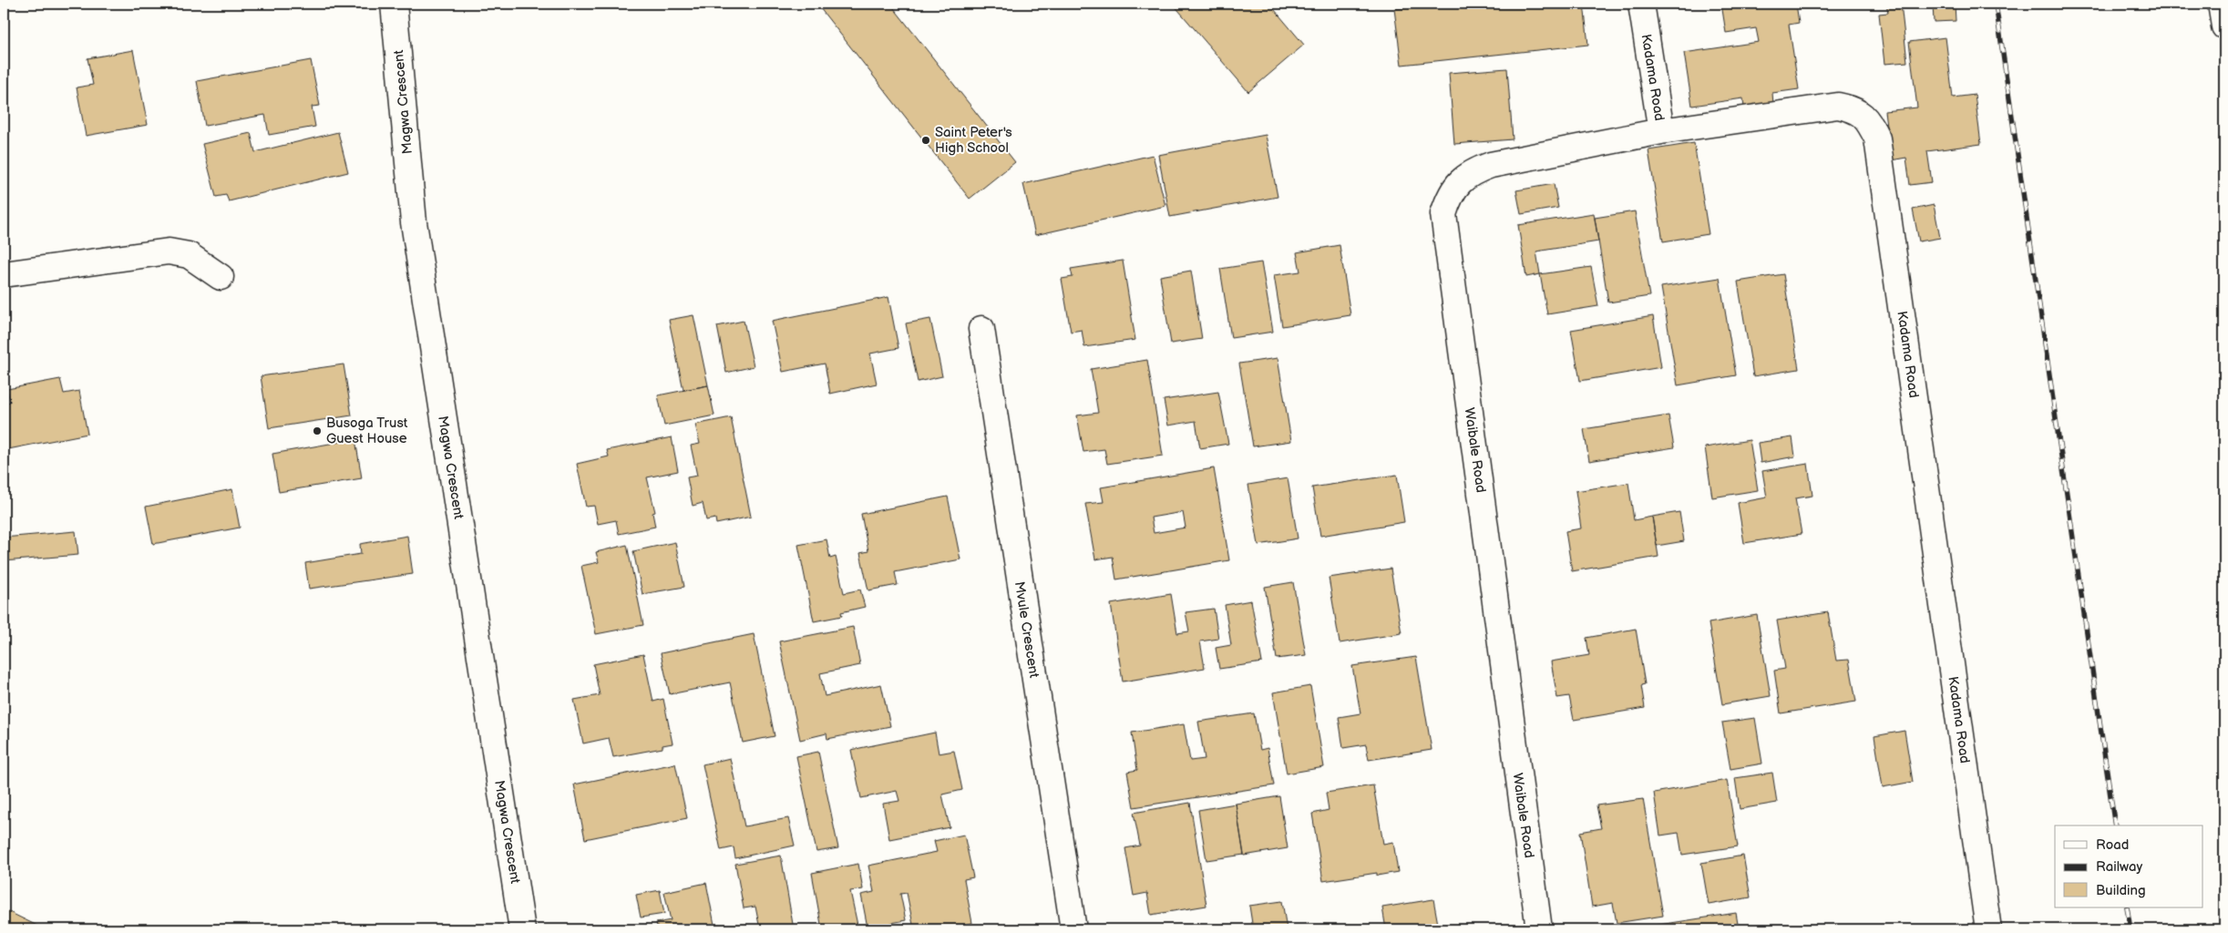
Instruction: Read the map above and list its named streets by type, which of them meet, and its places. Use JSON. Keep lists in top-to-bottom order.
{
  "streets": {
    "main road": [
      "Kadama Road",
      "Magwa Crescent",
      "Waibale Road",
      "Mvule Crescent"
    ]
  },
  "crossings": [
    ["Kadama Road", "Waibale Road"]
  ],
  "places": ["Saint Peter's High School", "Busoga Trust Guest House"],
  "legend": ["Road", "Railway", "Building"]
}
